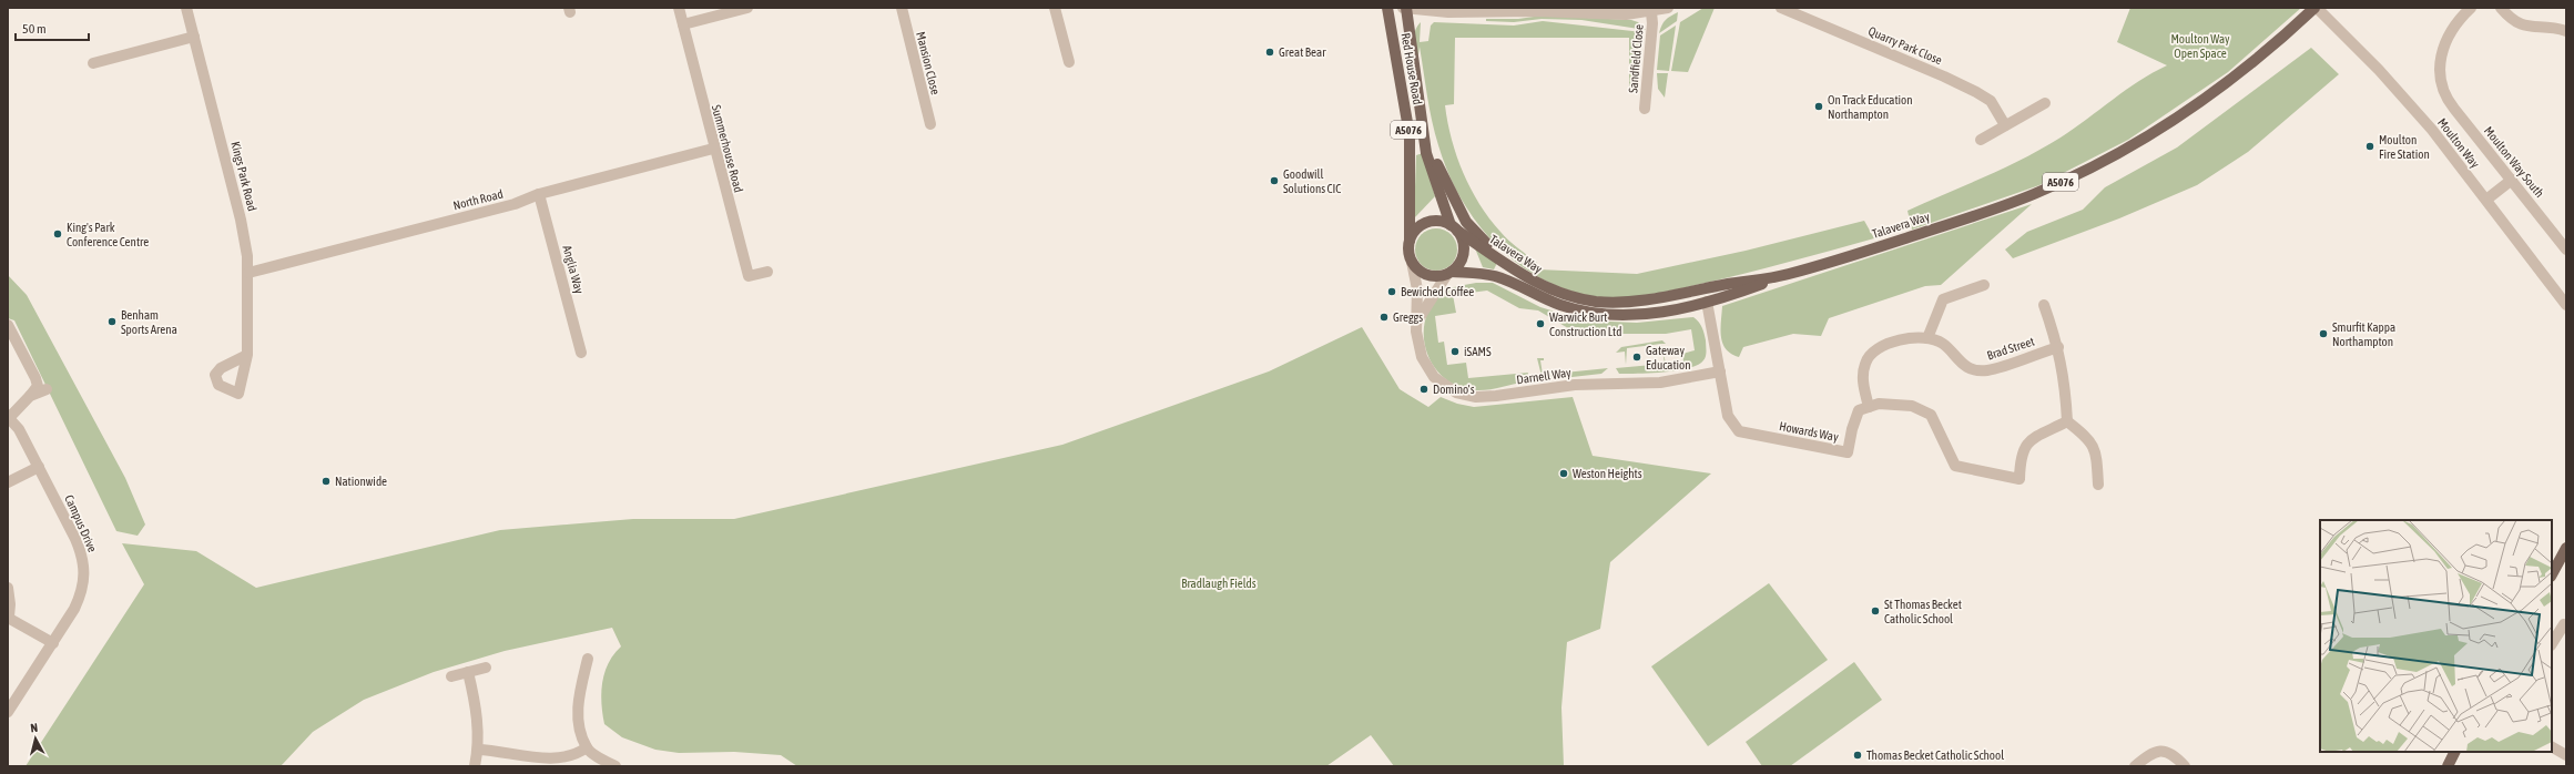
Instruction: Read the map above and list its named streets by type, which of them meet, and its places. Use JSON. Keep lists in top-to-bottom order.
{
  "streets": {
    "main road": ["Red House Road", "A5076", "Talavera Way"],
    "street": [
      "Quarry Park Close",
      "Sandfield Close",
      "Mansion Close",
      "Moulton Way",
      "Summerhouse Road",
      "Moulton Way South",
      "Kings Park Road",
      "North Road",
      "Anglia Way",
      "Brad Street",
      "Darnell Way",
      "Howards Way",
      "Campus Drive"
    ]
  },
  "crossings": [
    ["Red House Road", "Talavera Way"],
    ["Red House Road", "Darnell Way"],
    ["Moulton Way", "Talavera Way"],
    ["Summerhouse Road", "North Road"],
    ["Kings Park Road", "North Road"],
    ["North Road", "Anglia Way"],
    ["Talavera Way", "Darnell Way"],
    ["Brad Street", "Howards Way"],
    ["Darnell Way", "Howards Way"]
  ],
  "parks": ["Moulton Way Open Space", "Bradlaugh Fields"],
  "places": [
    "Great Bear",
    "On Track Education Northampton",
    "Moulton Fire Station",
    "Goodwill Solutions CIC",
    "King's Park Conference Centre",
    "Bewiched Coffee",
    "Greggs",
    "Benham Sports Arena",
    "Warwick Burt Construction Ltd",
    "Smurfit Kappa Northampton",
    "iSAMS",
    "Gateway Education",
    "Domino's",
    "Weston Heights",
    "Nationwide",
    "St Thomas Becket Catholic School",
    "Thomas Becket Catholic School"
  ],
  "scale_bar": "50 m",
  "north": "top"
}
